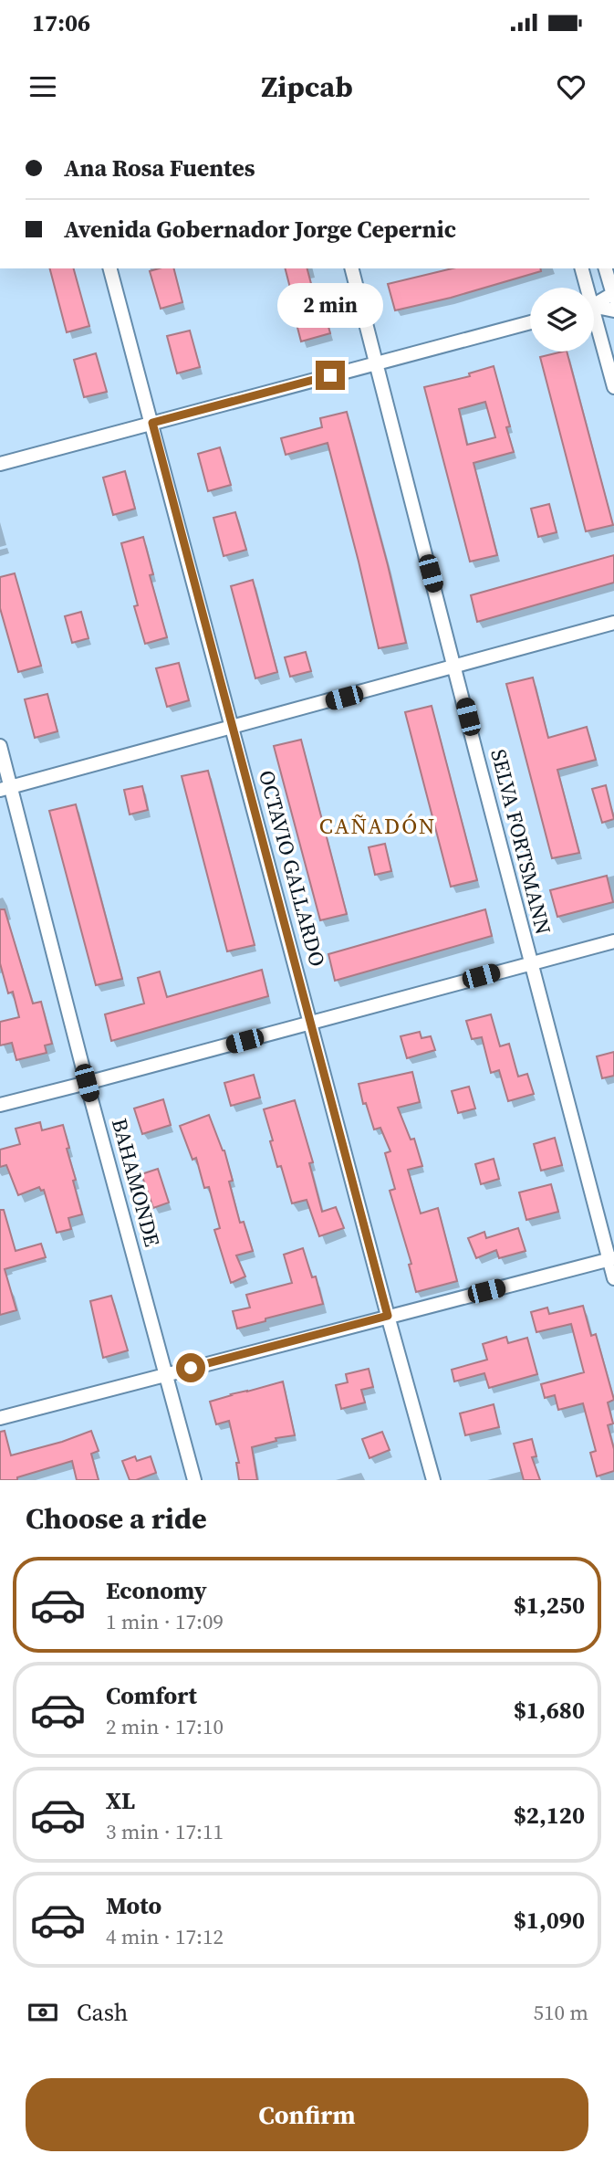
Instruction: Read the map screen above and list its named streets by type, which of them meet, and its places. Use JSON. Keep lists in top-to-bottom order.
{
  "streets": {
    "street": ["SELVA FORTSMANN", "OCTAVIO GALLARDO", "BAHAMONDE"]
  },
  "districts": ["CAÑADÓN"],
  "page": {
    "status": "17:06",
    "header": "Zipcab",
    "banner": ["Ana Rosa Fuentes", "Avenida Gobernador Jorge Cepernic"],
    "bubble": "2 min",
    "heading": "Choose a ride",
    "list": [
      {
        "name": "Economy",
        "note": "1 min · 17:09",
        "value": "$1,250"
      },
      {
        "name": "Comfort",
        "note": "2 min · 17:10",
        "value": "$1,680"
      },
      {
        "name": "XL",
        "note": "3 min · 17:11",
        "value": "$2,120"
      },
      {
        "name": "Moto",
        "note": "4 min · 17:12",
        "value": "$1,090"
      }
    ],
    "pay": ["Cash", "510 m"],
    "buttons": "Confirm"
  }
}
